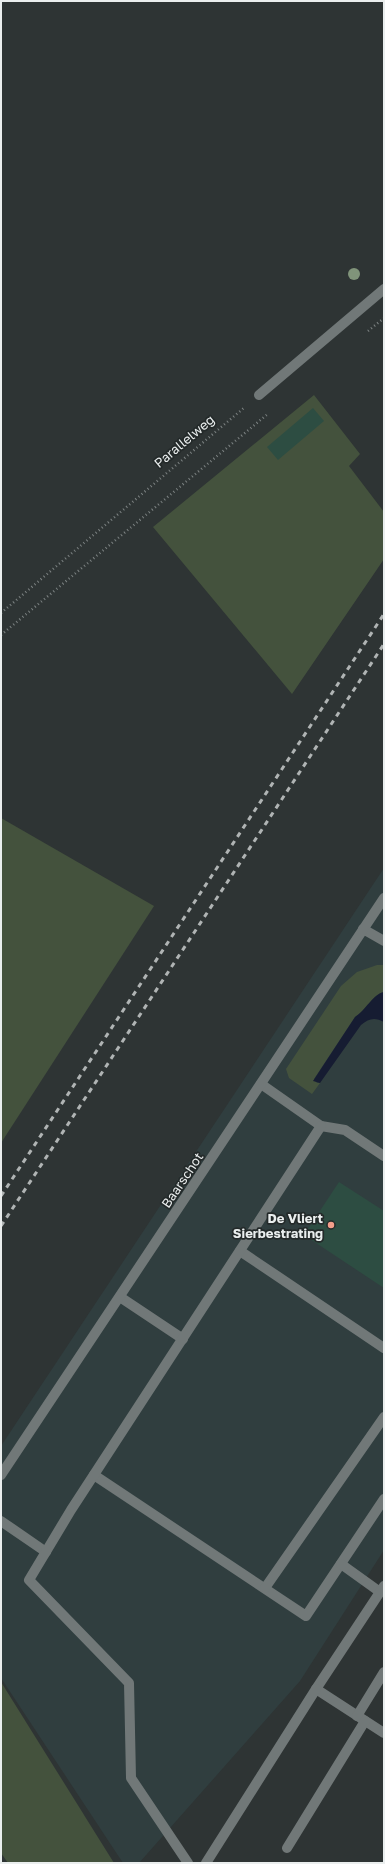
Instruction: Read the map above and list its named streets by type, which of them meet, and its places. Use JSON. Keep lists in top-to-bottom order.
{
  "streets": {
    "street": ["Baarschot"],
    "path": ["Parallelweg"]
  },
  "places": ["De Vliert Sierbestrating"]
}
